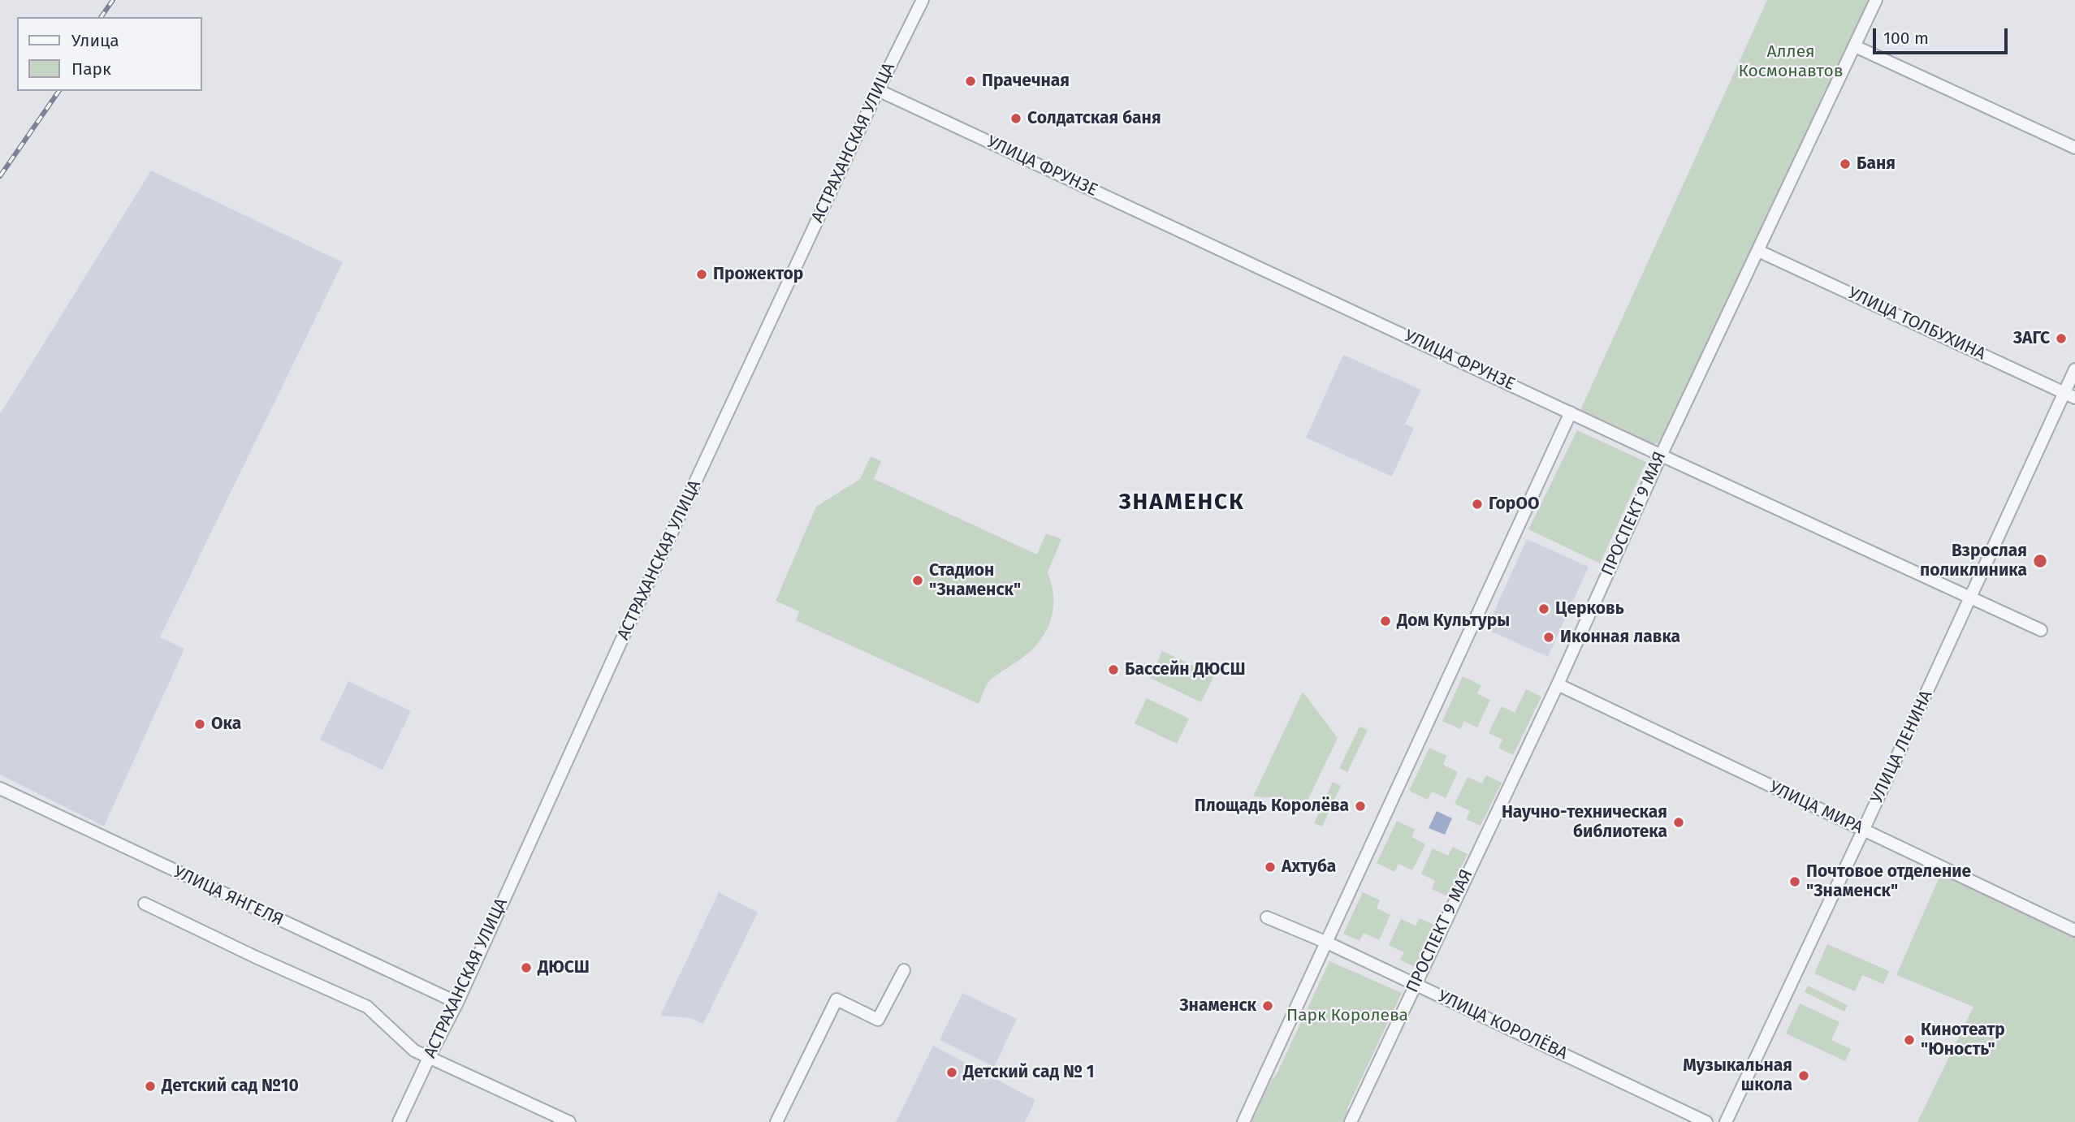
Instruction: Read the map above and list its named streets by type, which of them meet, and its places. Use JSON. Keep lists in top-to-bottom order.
{
  "streets": {
    "street": [
      "АСТРАХАНСКАЯ УЛИЦА",
      "УЛИЦА ФРУНЗЕ",
      "УЛИЦА ТОЛБУХИНА",
      "ПРОСПЕКТ 9 МАЯ",
      "УЛИЦА ЛЕНИНА",
      "УЛИЦА МИРА",
      "УЛИЦА ЯНГЕЛЯ",
      "УЛИЦА КОРОЛЁВА"
    ]
  },
  "crossings": [
    ["АСТРАХАНСКАЯ УЛИЦА", "УЛИЦА ФРУНЗЕ"],
    ["АСТРАХАНСКАЯ УЛИЦА", "УЛИЦА ЯНГЕЛЯ"],
    ["УЛИЦА ФРУНЗЕ", "ПРОСПЕКТ 9 МАЯ"],
    ["УЛИЦА ФРУНЗЕ", "УЛИЦА ЛЕНИНА"],
    ["УЛИЦА ТОЛБУХИНА", "ПРОСПЕКТ 9 МАЯ"],
    ["УЛИЦА ТОЛБУХИНА", "УЛИЦА ЛЕНИНА"],
    ["ПРОСПЕКТ 9 МАЯ", "УЛИЦА МИРА"],
    ["ПРОСПЕКТ 9 МАЯ", "УЛИЦА КОРОЛЁВА"],
    ["УЛИЦА ЛЕНИНА", "УЛИЦА МИРА"]
  ],
  "districts": ["ЗНАМЕНСК"],
  "parks": ["Аллея Космонавтов", "Парк Королева"],
  "places": [
    "Прачечная",
    "Солдатская баня",
    "Баня",
    "Прожектор",
    "ЗАГС",
    "ГорОО",
    "Взрослая поликлиника",
    "Стадион \"Знаменск\"",
    "Церковь",
    "Дом Культуры",
    "Иконная лавка",
    "Бассейн ДЮСШ",
    "Ока",
    "Площадь Королёва",
    "Научно-техническая библиотека",
    "Ахтуба",
    "Почтовое отделение \"Знаменск\"",
    "ДЮСШ",
    "Знаменск",
    "Кинотеатр \"Юность\"",
    "Детский сад № 1",
    "Музыкальная школа",
    "Детский сад №10"
  ],
  "legend": ["Улица", "Парк"],
  "scale_bar": "100 m"
}
